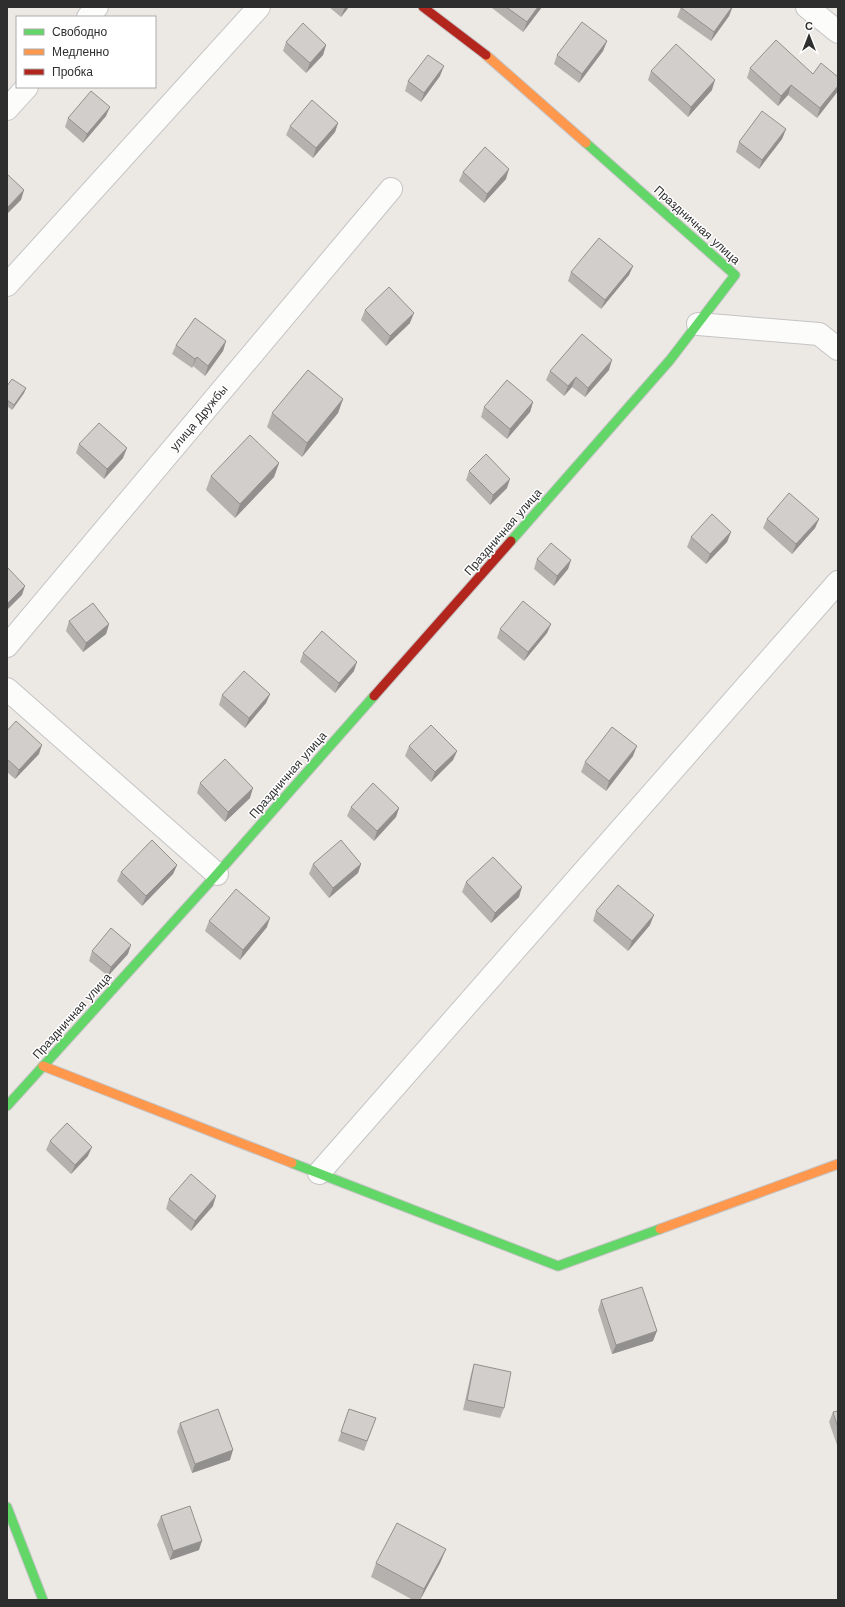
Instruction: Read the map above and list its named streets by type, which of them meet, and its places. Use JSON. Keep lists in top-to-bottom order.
{
  "streets": {
    "street": ["Праздничная улица", "улица Дружбы"]
  },
  "legend": ["Свободно", "Медленно", "Пробка"],
  "north": "top"
}
